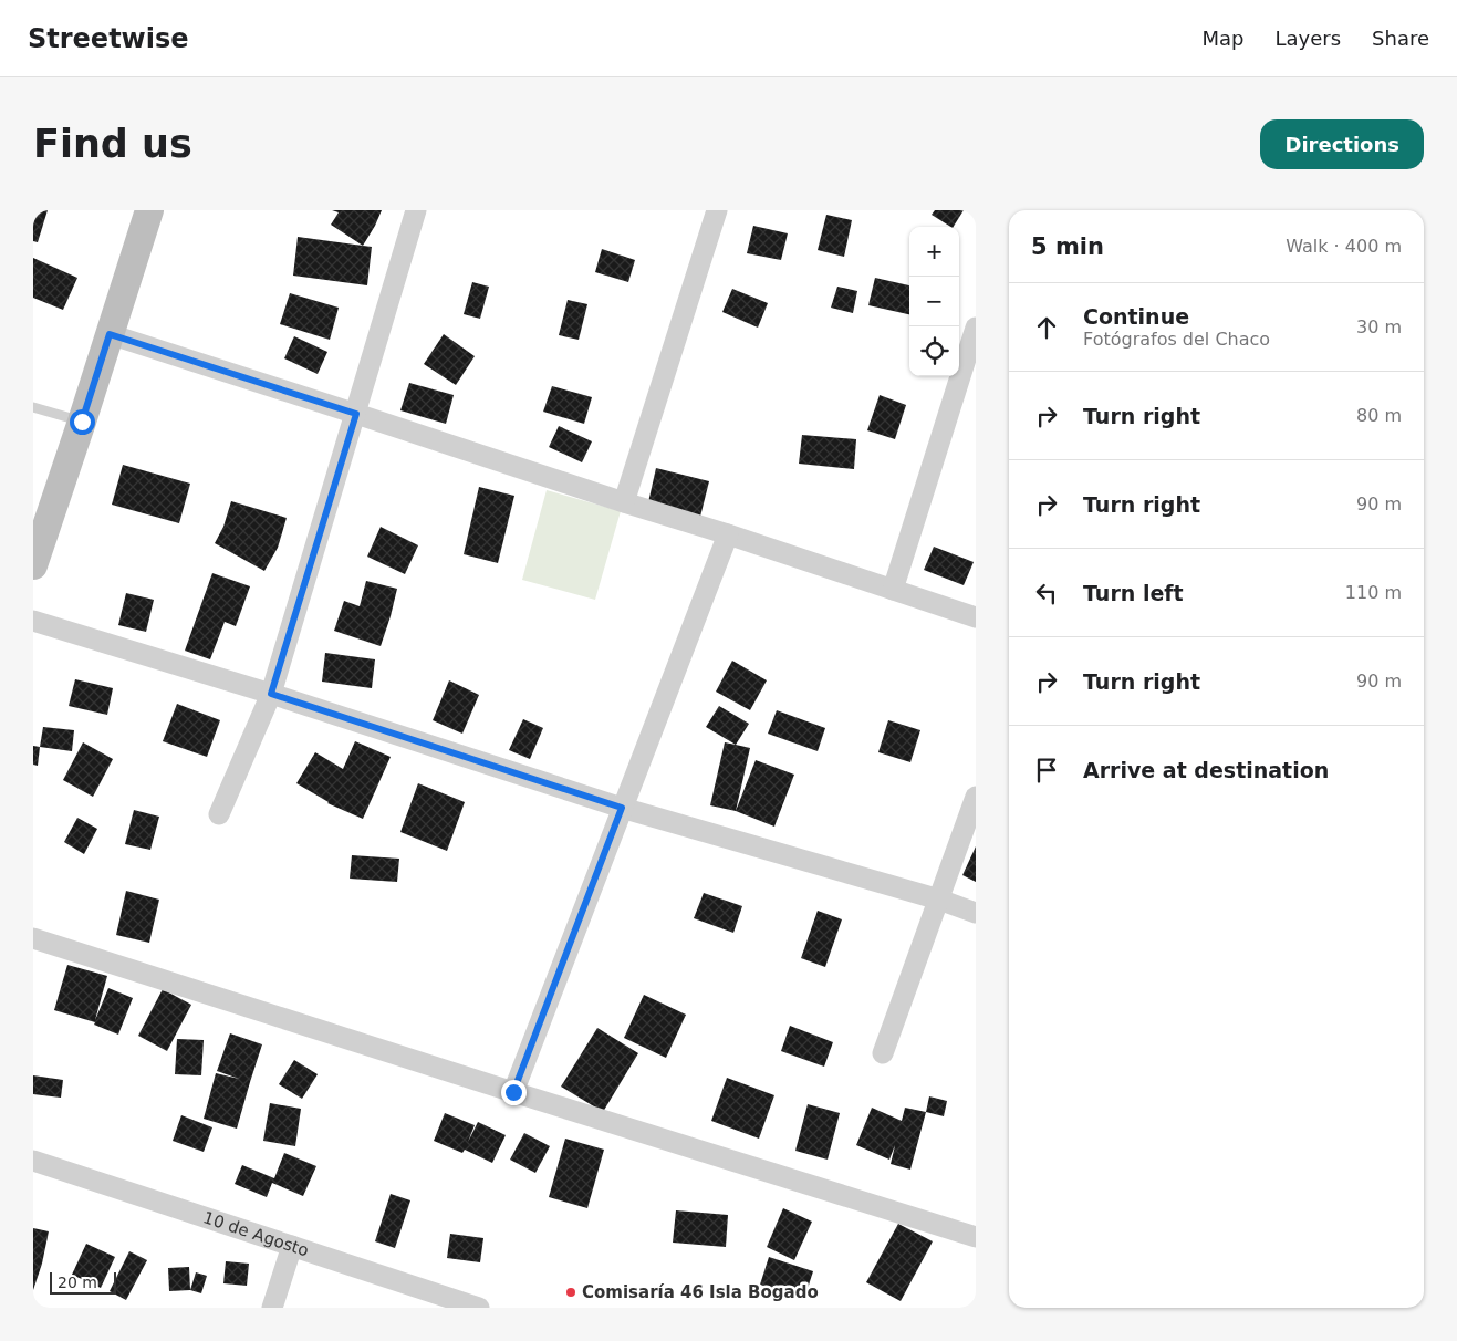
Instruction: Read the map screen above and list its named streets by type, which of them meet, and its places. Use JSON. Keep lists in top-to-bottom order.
{
  "streets": {
    "street": ["10 de Agosto"]
  },
  "places": ["Comisaría 46 Isla Bogado"],
  "scale_bar": "20 m",
  "page": {
    "header": "Streetwise",
    "nav": ["Map", "Layers", "Share"],
    "buttons": "Directions",
    "title": "Find us",
    "heading": ["5 min", "Walk · 400 m"],
    "map_buttons": ["+", "−"],
    "list": [
      ["Continue", "Fotógrafos del Chaco", "30 m"],
      ["Turn right", "80 m"],
      ["Turn right", "90 m"],
      ["Turn left", "110 m"],
      ["Turn right", "90 m"],
      "Arrive at destination"
    ],
    "scale": "20 m"
  }
}
